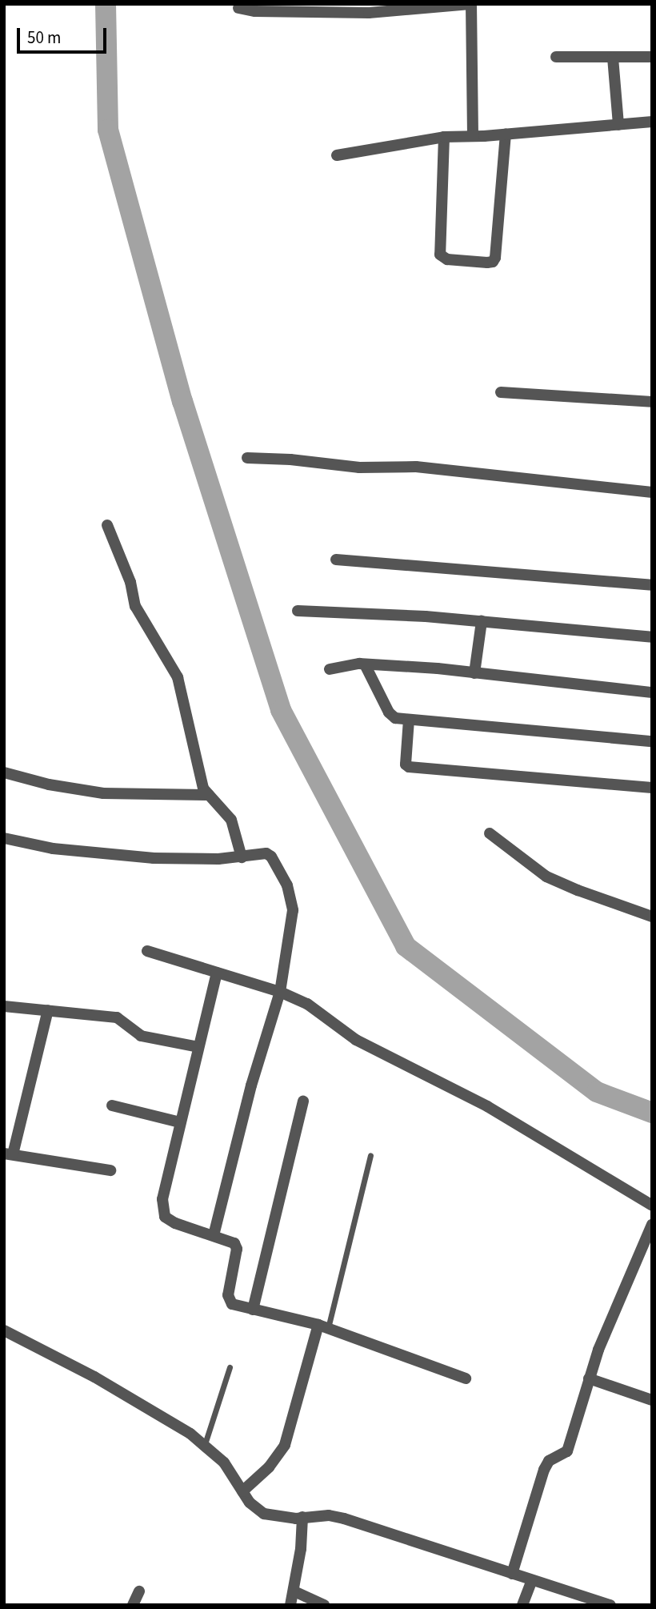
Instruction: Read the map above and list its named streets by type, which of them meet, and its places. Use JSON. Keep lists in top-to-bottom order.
{
  "scale_bar": "50 m"
}
